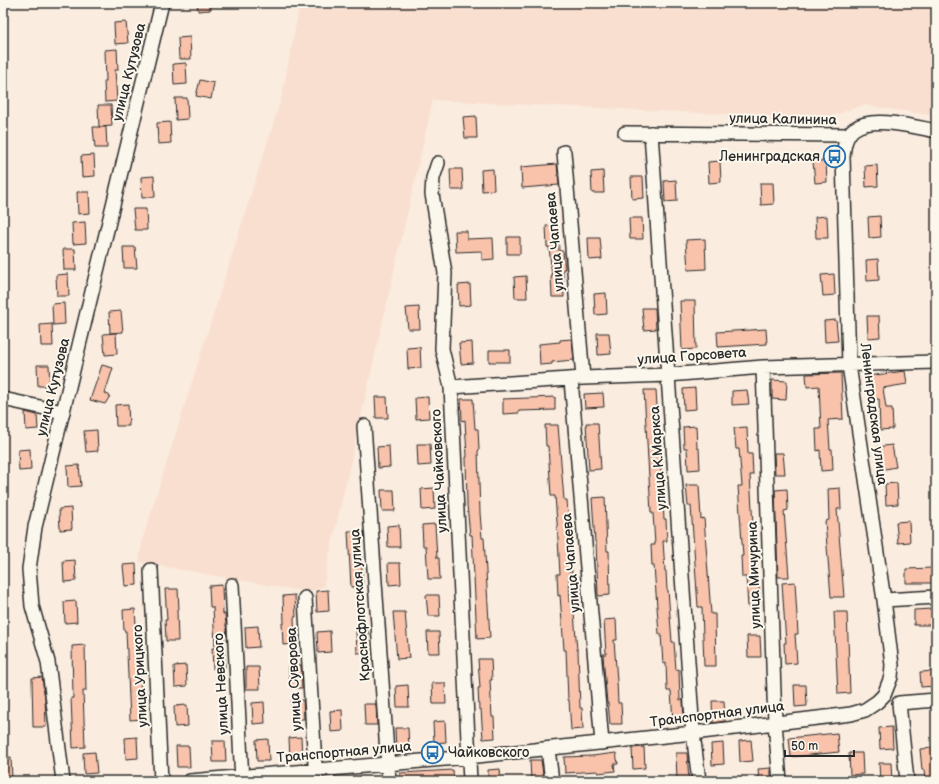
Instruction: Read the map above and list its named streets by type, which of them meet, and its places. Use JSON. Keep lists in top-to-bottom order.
{
  "streets": {
    "street": [
      "улица Кутузова",
      "улица Калинина",
      "улица Чапаева",
      "улица Горсовета",
      "Ленинградская улица",
      "улица К.Маркса",
      "улица Чайковского",
      "улица Мичурина",
      "Краснофлотская улица",
      "улица Урицкого",
      "улица Суворова",
      "улица Невского",
      "Транспортная улица"
    ]
  },
  "crossings": [
    ["улица Калинина", "Ленинградская улица"],
    ["улица Калинина", "улица К.Маркса"],
    ["улица Чапаева", "улица Горсовета"],
    ["улица Чапаева", "Транспортная улица"],
    ["улица Горсовета", "Ленинградская улица"],
    ["улица Горсовета", "улица К.Маркса"],
    ["улица Горсовета", "улица Чайковского"],
    ["улица Горсовета", "улица Мичурина"],
    ["Ленинградская улица", "Транспортная улица"],
    ["улица К.Маркса", "Транспортная улица"],
    ["улица Чайковского", "Транспортная улица"],
    ["улица Мичурина", "Транспортная улица"],
    ["Краснофлотская улица", "Транспортная улица"],
    ["улица Суворова", "Транспортная улица"],
    ["улица Невского", "Транспортная улица"]
  ],
  "places": {
    "bus stop": ["Ленинградская", "Чайковского"]
  },
  "scale_bar": "50 m"
}
